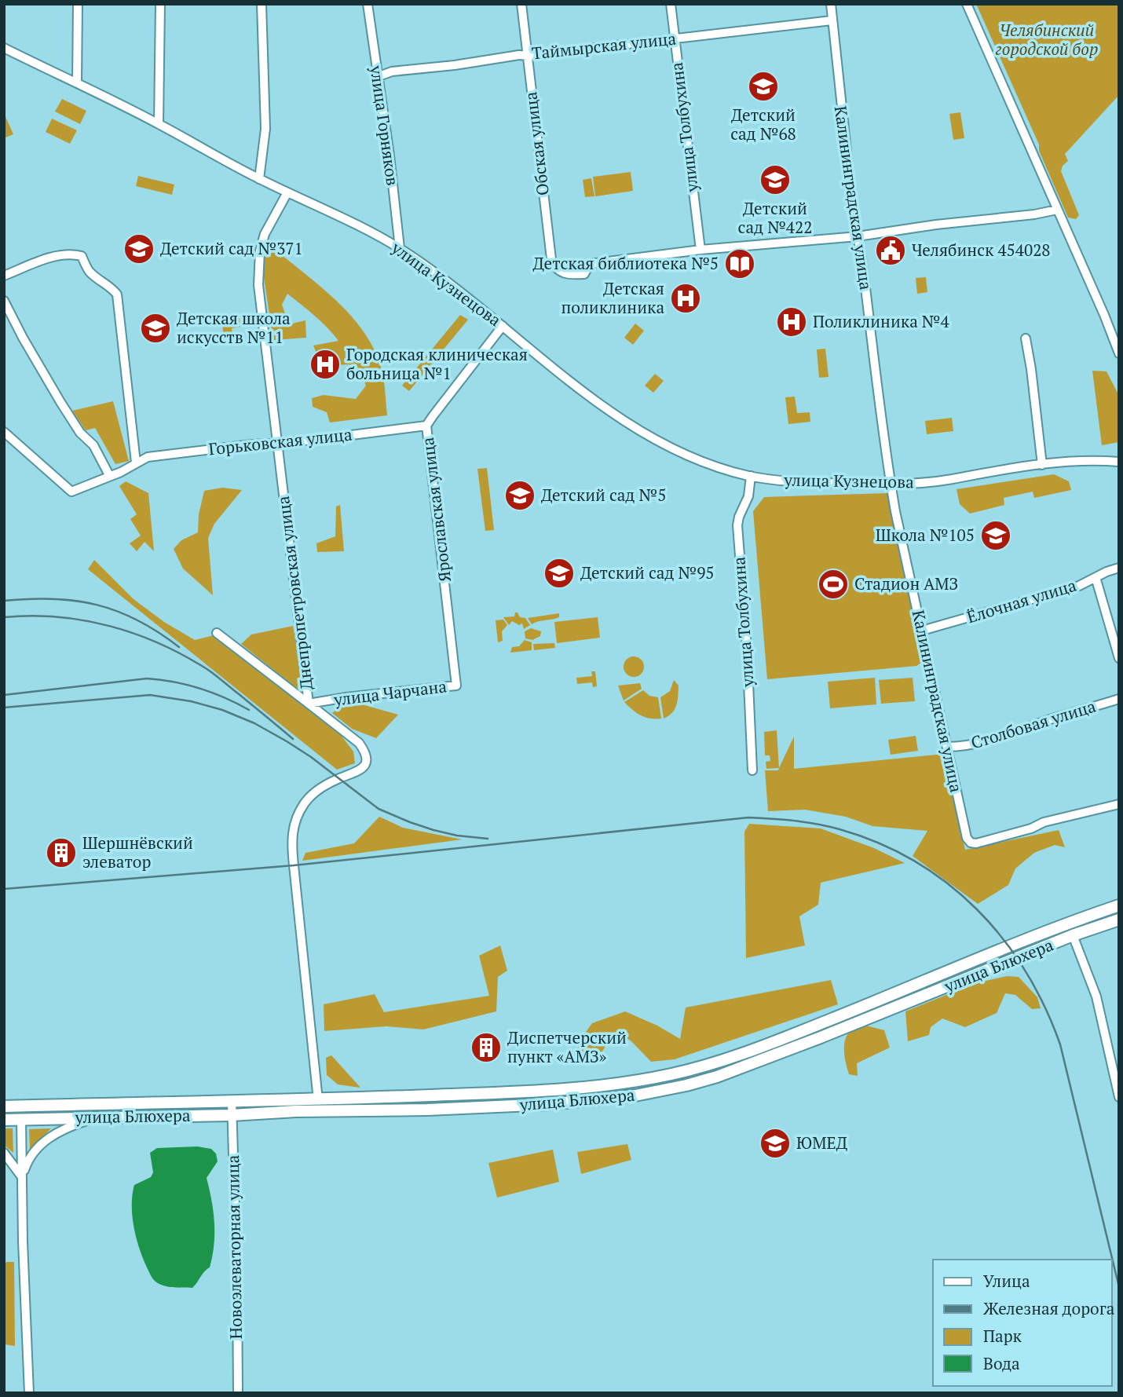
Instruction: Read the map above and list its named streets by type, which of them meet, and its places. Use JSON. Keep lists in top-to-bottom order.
{
  "streets": {
    "main road": ["улица Блюхера"],
    "street": [
      "Таймырская улица",
      "улица Горняков",
      "улица Толбухина",
      "Обская улица",
      "Калининградская улица",
      "улица Кузнецова",
      "Горьковская улица",
      "Ярославская улица",
      "Днепропетровская улица",
      "Ёлочная улица",
      "улица Чарчана",
      "Столбовая улица",
      "Новоэлеваторная улица"
    ]
  },
  "crossings": [
    ["Таймырская улица", "улица Горняков"],
    ["Таймырская улица", "улица Толбухина"],
    ["Таймырская улица", "Обская улица"],
    ["Таймырская улица", "Калининградская улица"],
    ["улица Горняков", "улица Кузнецова"],
    ["улица Толбухина", "Обская улица"],
    ["улица Толбухина", "улица Кузнецова"],
    ["Калининградская улица", "улица Кузнецова"],
    ["Калининградская улица", "Ёлочная улица"],
    ["Калининградская улица", "Столбовая улица"],
    ["улица Кузнецова", "Ярославская улица"],
    ["улица Кузнецова", "Днепропетровская улица"],
    ["Горьковская улица", "Ярославская улица"],
    ["Горьковская улица", "Днепропетровская улица"],
    ["Ярославская улица", "улица Чарчана"],
    ["Днепропетровская улица", "улица Чарчана"],
    ["Днепропетровская улица", "улица Блюхера"],
    ["улица Блюхера", "Новоэлеваторная улица"]
  ],
  "parks": ["Челябинский городской бор"],
  "places": {
    "school or university": [
      "Детский сад №68",
      "Детский сад №422",
      "Детский сад №371",
      "Детская школа искусств №11",
      "Детский сад №5",
      "Школа №105",
      "Детский сад №95",
      "ЮМЕД"
    ],
    "public building": ["Челябинск 454028"],
    "library": ["Детская библиотека №5"],
    "hospital": ["Детская поликлиника", "Поликлиника №4", "Городская клиническая больница №1"],
    "sports": ["Стадион АМЗ"],
    "building": ["Шершнёвский элеватор", "Диспетчерский пункт «АМЗ»"]
  },
  "legend": [
    "Улица",
    "Железная дорога",
    "Парк",
    "Вода"
  ]
}
